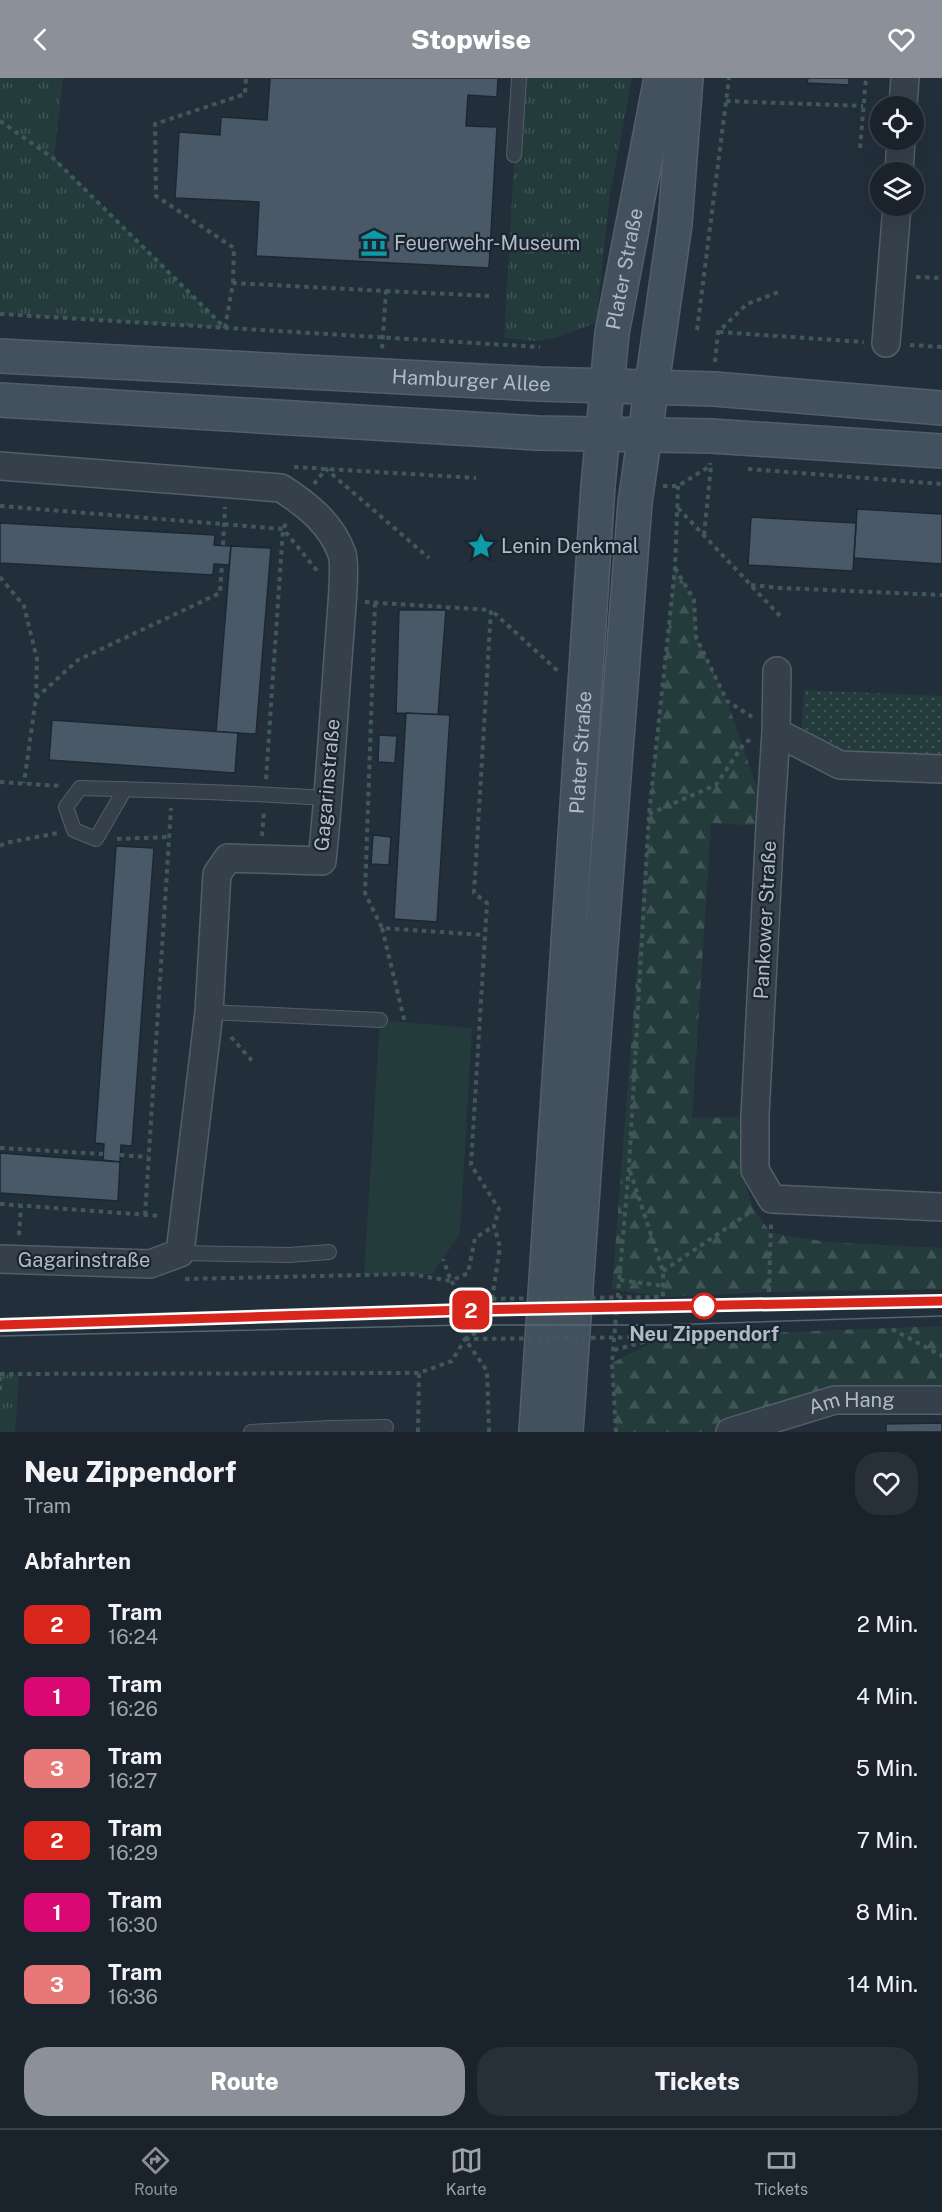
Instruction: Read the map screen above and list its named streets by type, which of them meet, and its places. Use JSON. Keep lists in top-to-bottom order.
{
  "streets": {
    "street": [
      "Plater Straße",
      "Hamburger Allee",
      "Gagarinstraße",
      "Pankower Straße",
      "Am Hang"
    ]
  },
  "crossings": [
    ["Plater Straße", "Hamburger Allee"]
  ],
  "places": {
    "museum": ["Feuerwehr-Museum"],
    "place": ["Lenin Denkmal"],
    "other": ["Neu Zippendorf"]
  },
  "lines": ["tram line 2"],
  "page": {
    "header": "Stopwise",
    "on_map": "2",
    "heading": [
      ["Neu Zippendorf", "Tram"],
      "Abfahrten"
    ],
    "list": [
      {
        "mark": "2",
        "name": "Tram",
        "note": "16:24",
        "value": "2 Min."
      },
      {
        "mark": "1",
        "name": "Tram",
        "note": "16:26",
        "value": "4 Min."
      },
      {
        "mark": "3",
        "name": "Tram",
        "note": "16:27",
        "value": "5 Min."
      },
      {
        "mark": "2",
        "name": "Tram",
        "note": "16:29",
        "value": "7 Min."
      },
      {
        "mark": "1",
        "name": "Tram",
        "note": "16:30",
        "value": "8 Min."
      },
      {
        "mark": "3",
        "name": "Tram",
        "note": "16:36",
        "value": "14 Min."
      }
    ],
    "buttons": ["Route", "Tickets"],
    "tabs": ["Route", "Karte", "Tickets"]
  }
}
